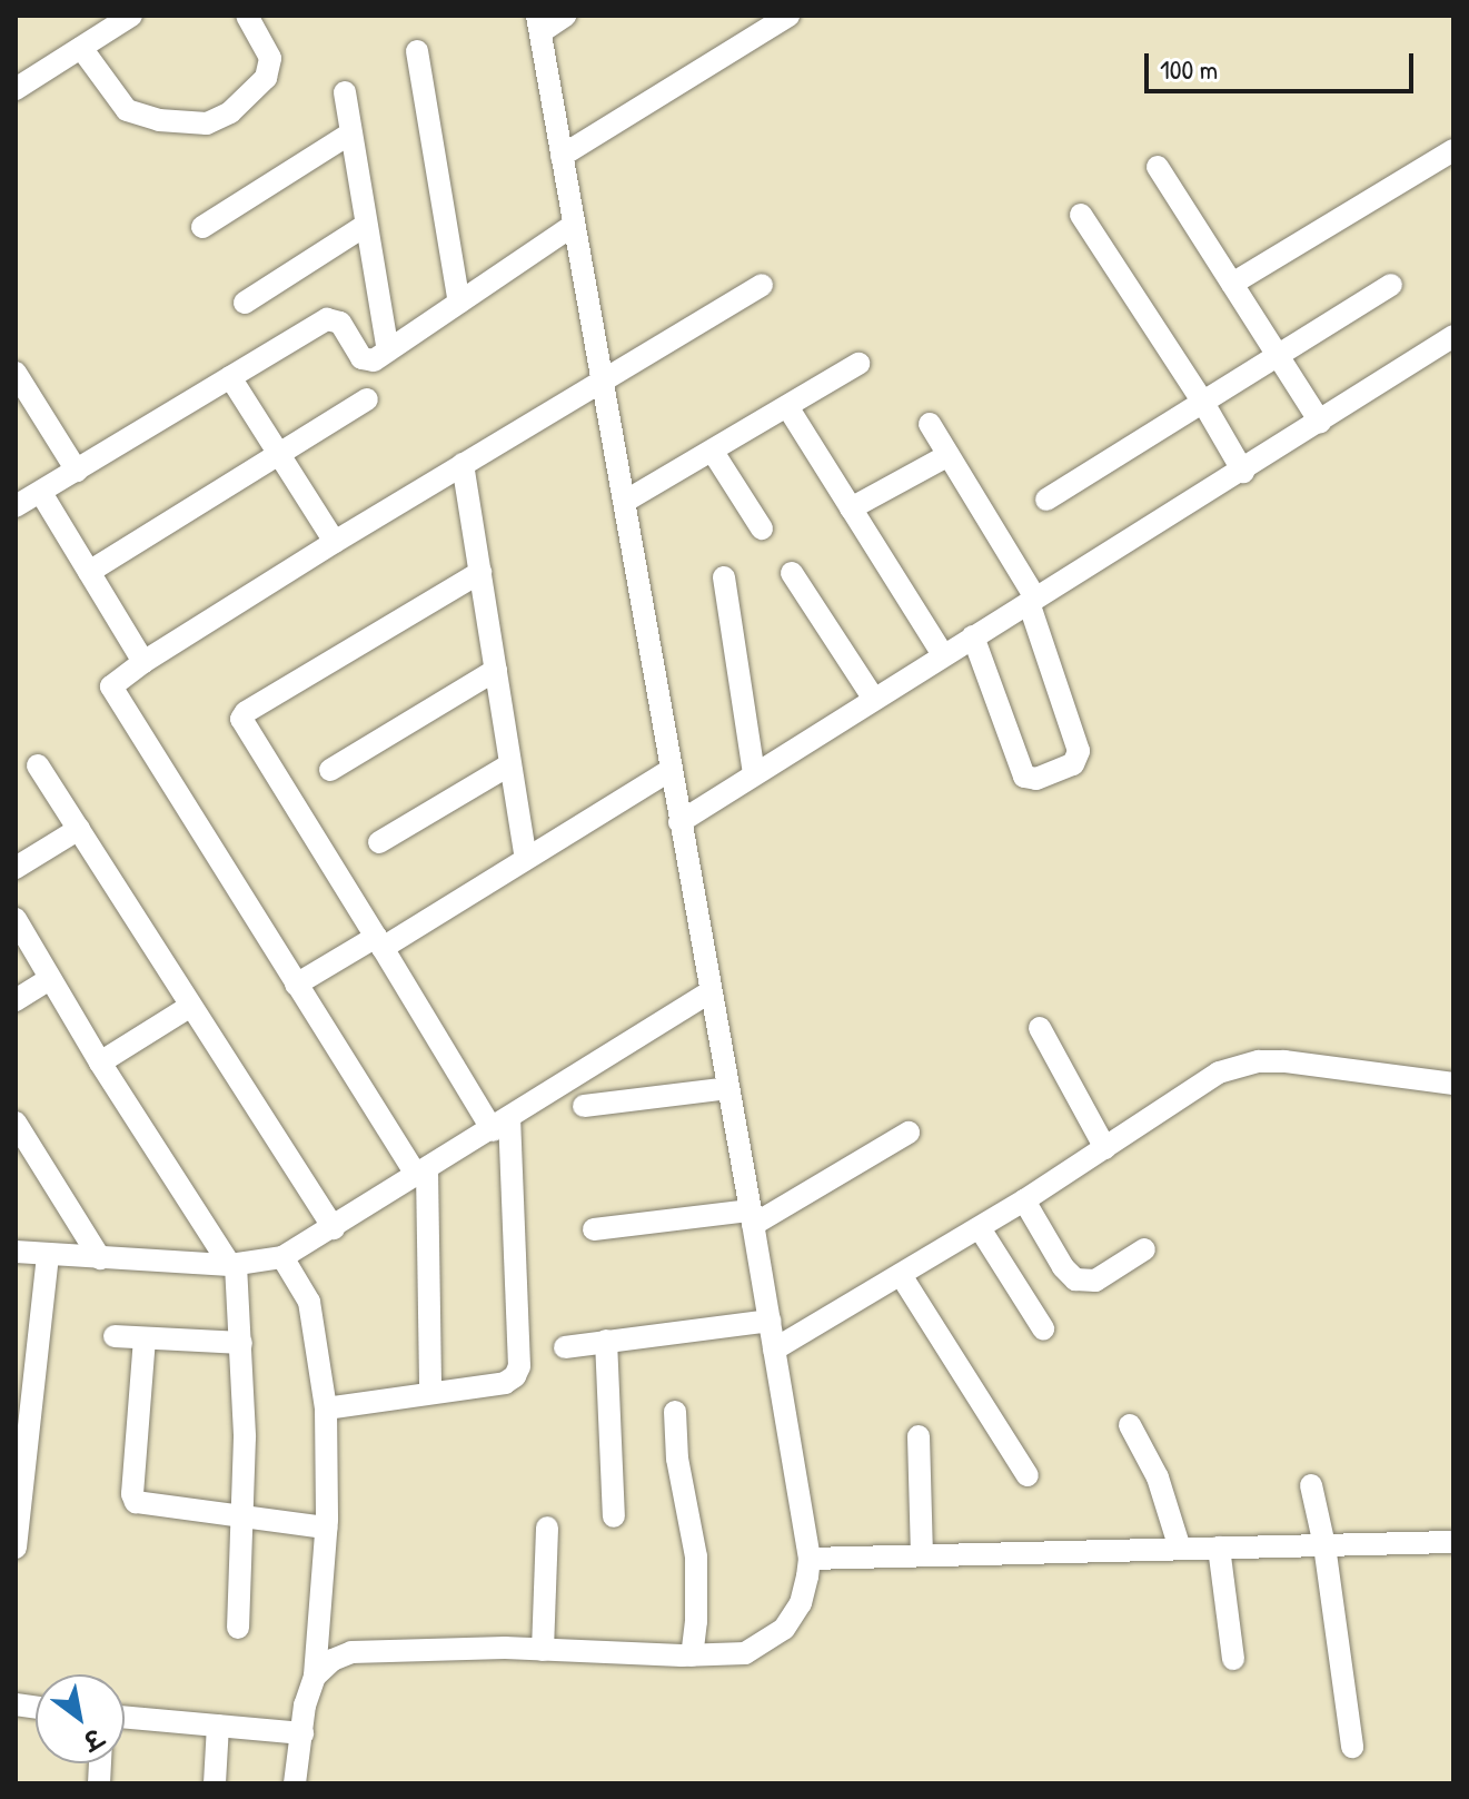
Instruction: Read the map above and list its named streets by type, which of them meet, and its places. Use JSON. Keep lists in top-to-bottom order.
{
  "scale_bar": "100 m",
  "north": "bottom right"
}
